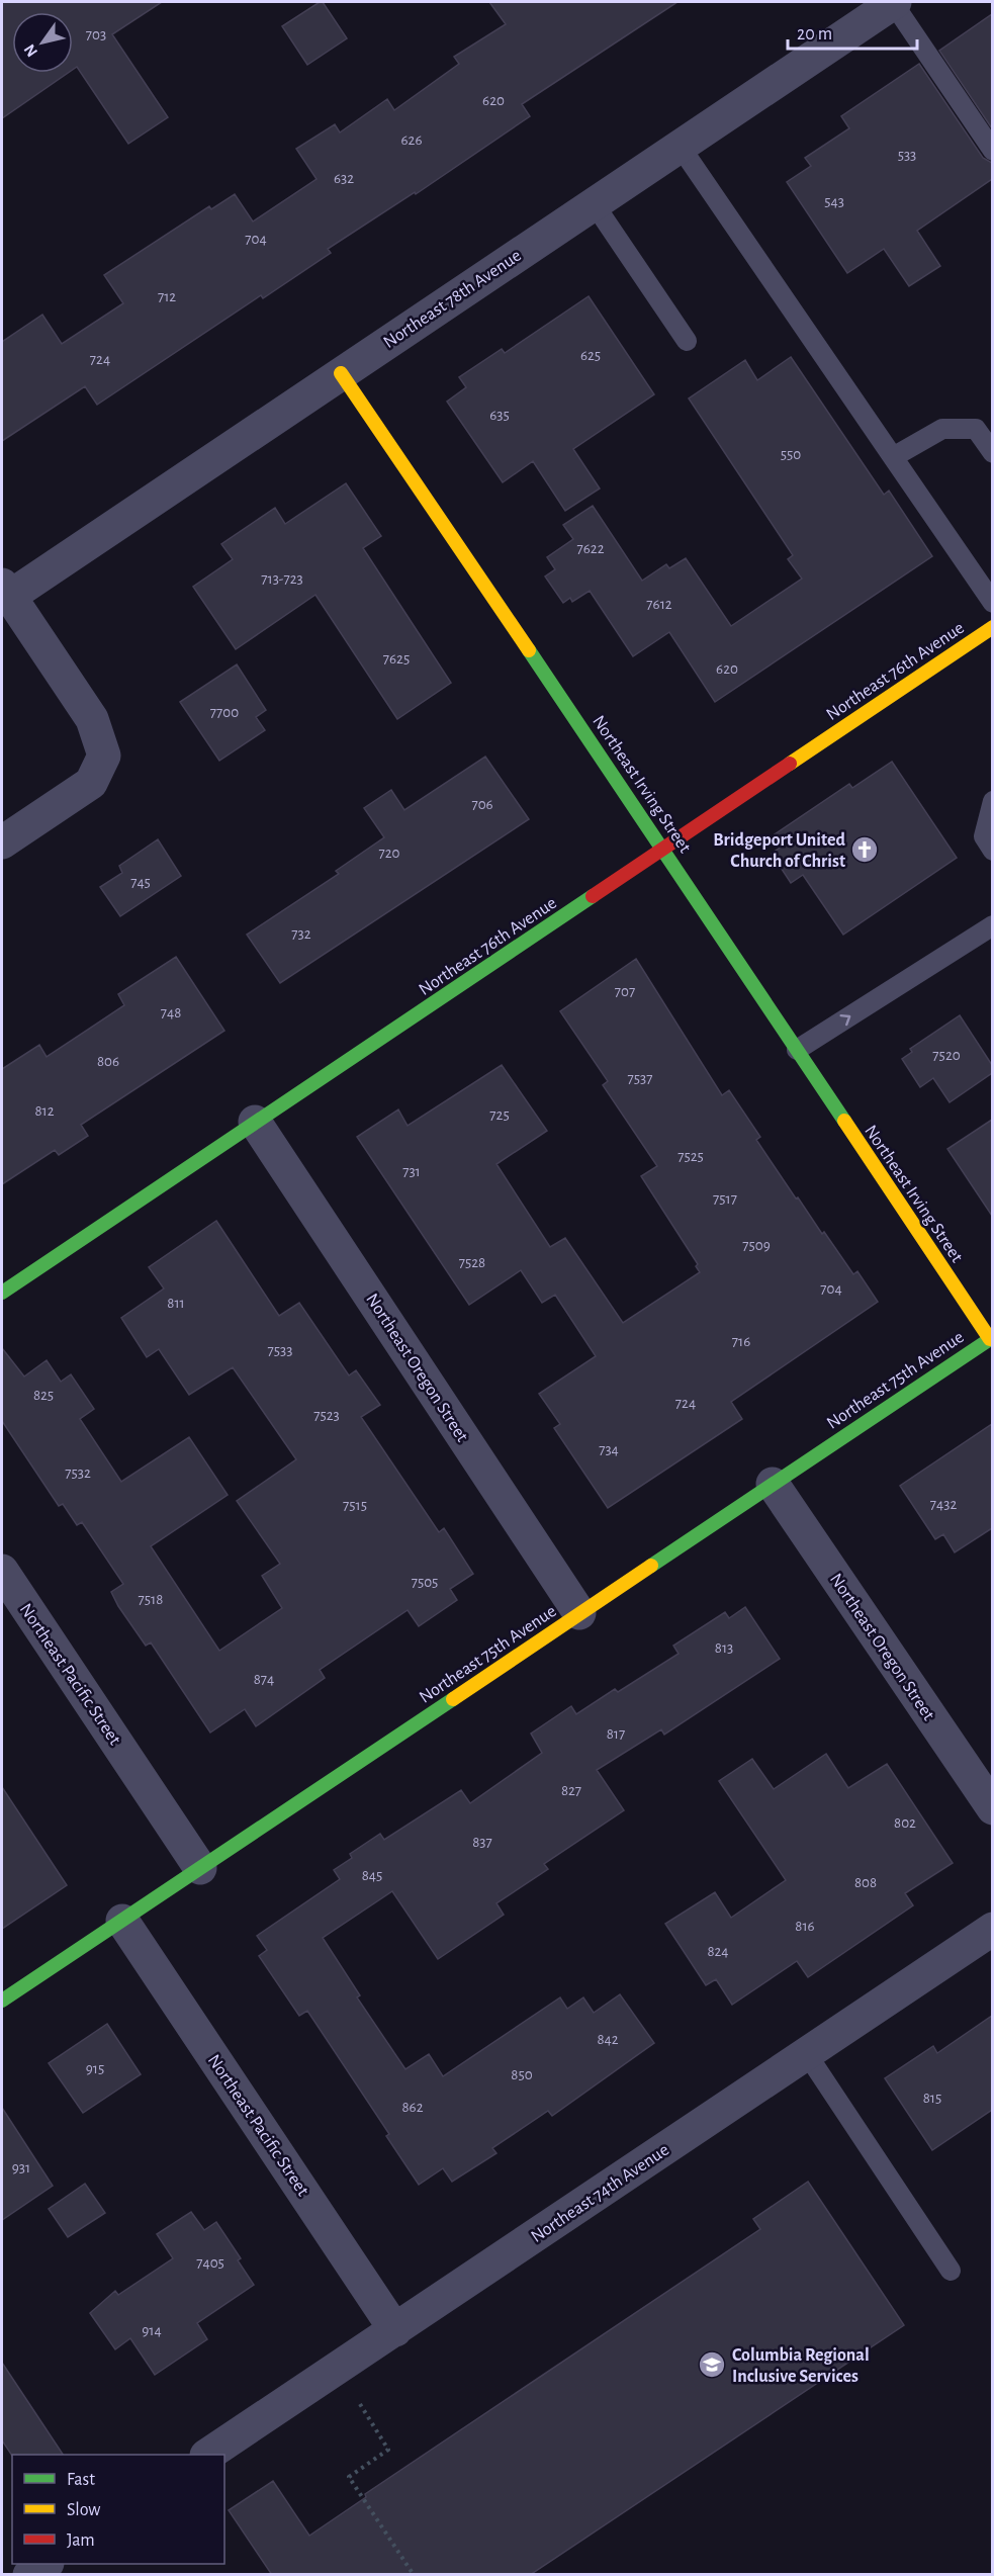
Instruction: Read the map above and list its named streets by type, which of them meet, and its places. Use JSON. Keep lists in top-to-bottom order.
{
  "streets": {
    "street": [
      "Northeast 78th Avenue",
      "Northeast 76th Avenue",
      "Northeast Irving Street",
      "Northeast Oregon Street",
      "Northeast 75th Avenue",
      "Northeast Pacific Street",
      "Northeast 74th Avenue"
    ]
  },
  "crossings": [
    ["Northeast 78th Avenue", "Northeast Irving Street"],
    ["Northeast 76th Avenue", "Northeast Irving Street"],
    ["Northeast 76th Avenue", "Northeast Oregon Street"],
    ["Northeast Irving Street", "Northeast 75th Avenue"],
    ["Northeast Oregon Street", "Northeast 75th Avenue"],
    ["Northeast 75th Avenue", "Northeast Pacific Street"],
    ["Northeast Pacific Street", "Northeast 74th Avenue"]
  ],
  "places": {
    "church": ["Bridgeport United Church of Christ"],
    "school or university": ["Columbia Regional Inclusive Services"]
  },
  "house_numbers": [
    "703",
    "620",
    "626",
    "533",
    "632",
    "543",
    "704",
    "712",
    "625",
    "724",
    "635",
    "550",
    "7622",
    "713-723",
    "7612",
    "7625",
    "620",
    "7700",
    "706",
    "720",
    "745",
    "732",
    "707",
    "748",
    "7520",
    "806",
    "7537",
    "812",
    "725",
    "7525",
    "731",
    "7517",
    "7509",
    "7528",
    "704",
    "811",
    "716",
    "7533",
    "825",
    "724",
    "7523",
    "734",
    "7532",
    "7432",
    "7515",
    "7505",
    "7518",
    "813",
    "874",
    "817",
    "827",
    "802",
    "837",
    "845",
    "808",
    "816",
    "824",
    "842",
    "915",
    "850",
    "815",
    "862",
    "931",
    "7405",
    "914"
  ],
  "legend": ["Fast", "Slow", "Jam"],
  "scale_bar": "20 m",
  "north": "bottom left"
}
